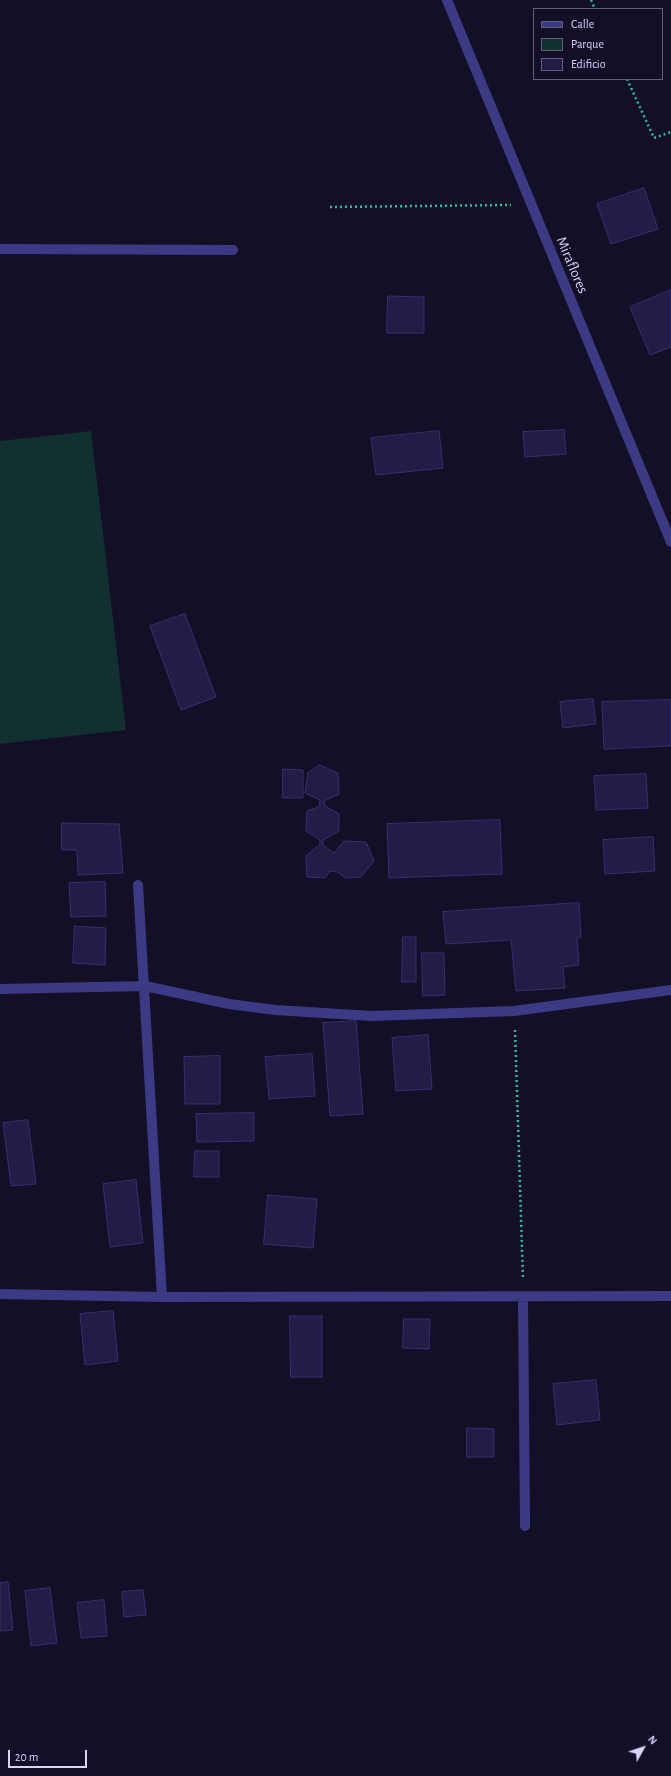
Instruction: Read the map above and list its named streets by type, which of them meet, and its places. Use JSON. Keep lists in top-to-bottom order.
{
  "streets": {
    "street": ["Miraflores"]
  },
  "legend": ["Calle", "Parque", "Edificio"],
  "scale_bar": "20 m",
  "north": "top right"
}
